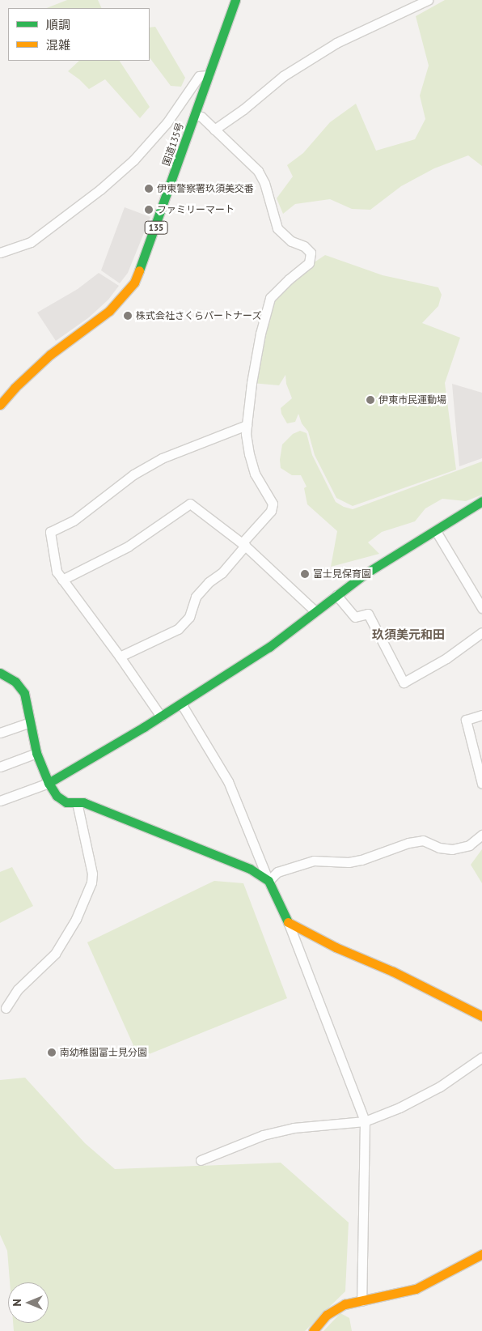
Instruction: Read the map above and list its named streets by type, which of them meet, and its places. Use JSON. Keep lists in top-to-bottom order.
{
  "streets": {
    "main road": ["国道135号", "135"]
  },
  "districts": ["玖須美元和田"],
  "places": [
    "伊東警察署玖須美交番",
    "ファミリーマート",
    "株式会社さくらパートナーズ",
    "伊東市民運動場",
    "富士見保育園",
    "南幼稚園富士見分園"
  ],
  "legend": ["順調", "混雑"],
  "north": "left"
}
